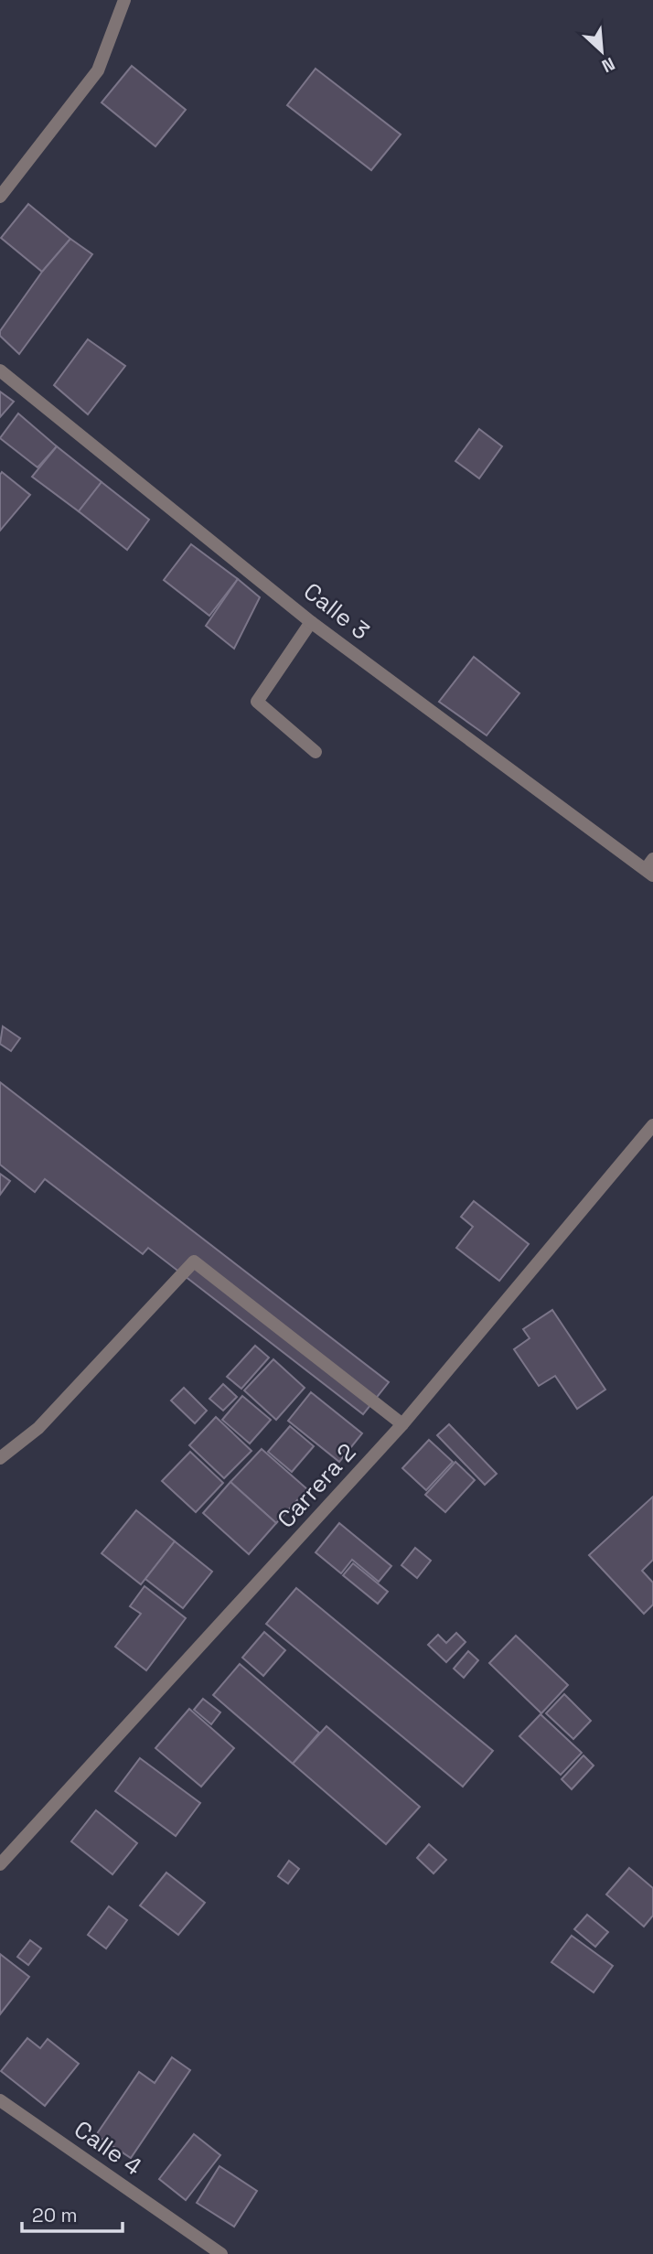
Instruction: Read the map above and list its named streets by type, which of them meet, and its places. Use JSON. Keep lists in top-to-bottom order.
{
  "streets": {
    "street": ["Calle 3", "Carrera 2", "Calle 4"]
  },
  "scale_bar": "20 m",
  "north": "bottom right"
}
